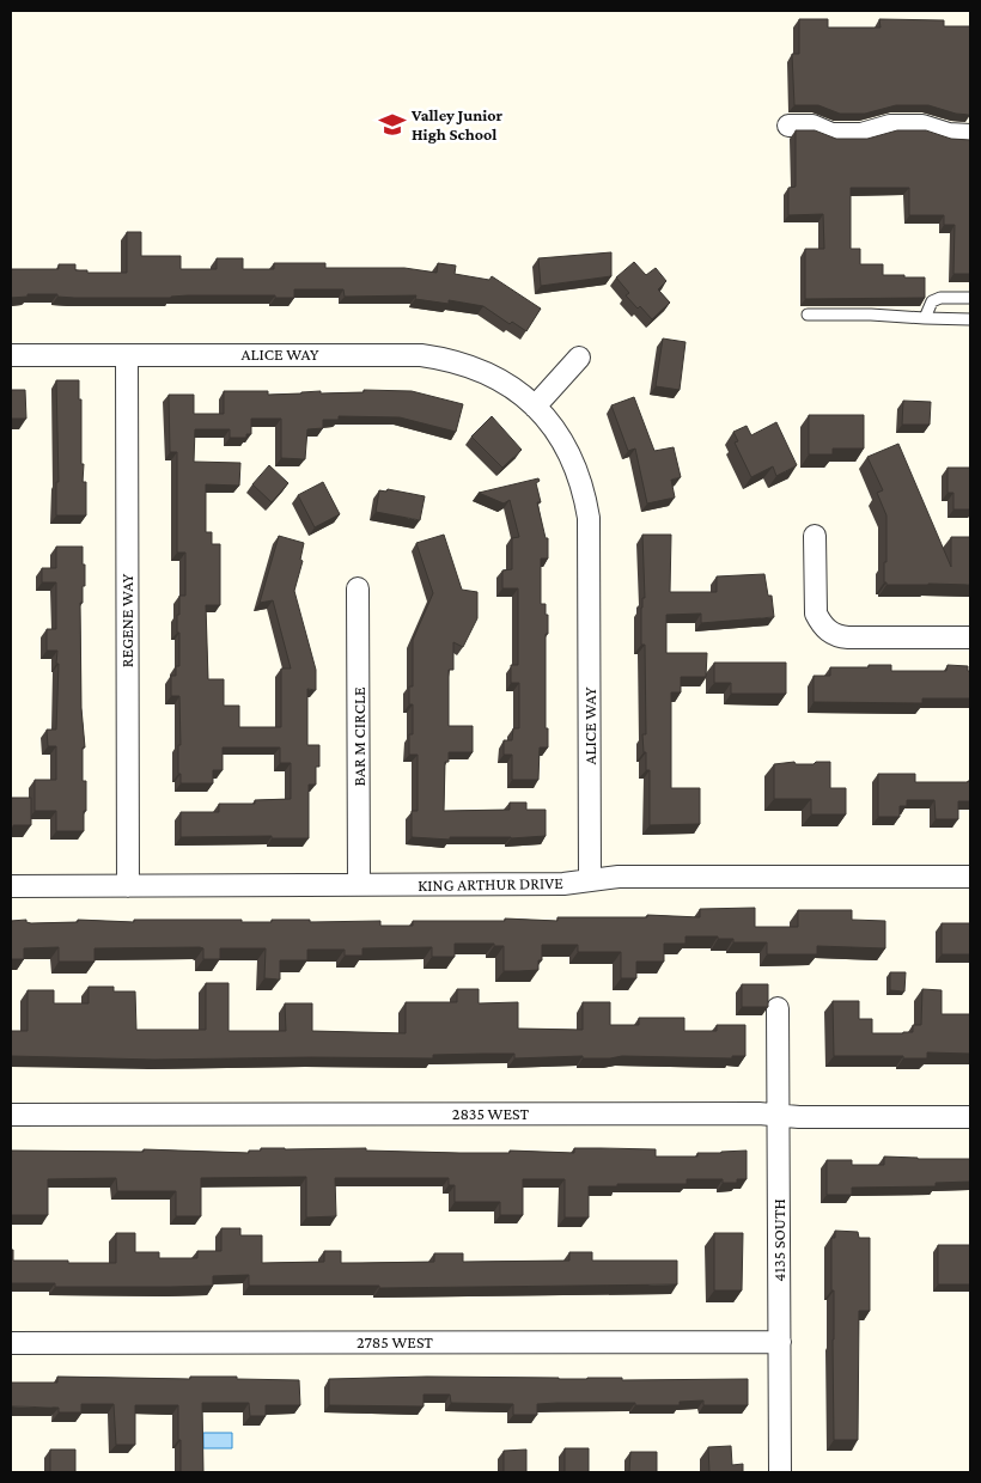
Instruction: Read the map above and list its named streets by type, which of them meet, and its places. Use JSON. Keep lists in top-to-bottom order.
{
  "streets": {
    "street": [
      "ALICE WAY",
      "REGENE WAY",
      "BAR M CIRCLE",
      "KING ARTHUR DRIVE",
      "2835 WEST",
      "4135 SOUTH",
      "2785 WEST"
    ]
  },
  "crossings": [
    ["ALICE WAY", "REGENE WAY"],
    ["ALICE WAY", "KING ARTHUR DRIVE"],
    ["REGENE WAY", "KING ARTHUR DRIVE"],
    ["BAR M CIRCLE", "KING ARTHUR DRIVE"],
    ["2835 WEST", "4135 SOUTH"],
    ["4135 SOUTH", "2785 WEST"]
  ],
  "places": {
    "school or university": ["Valley Junior High School"]
  }
}
